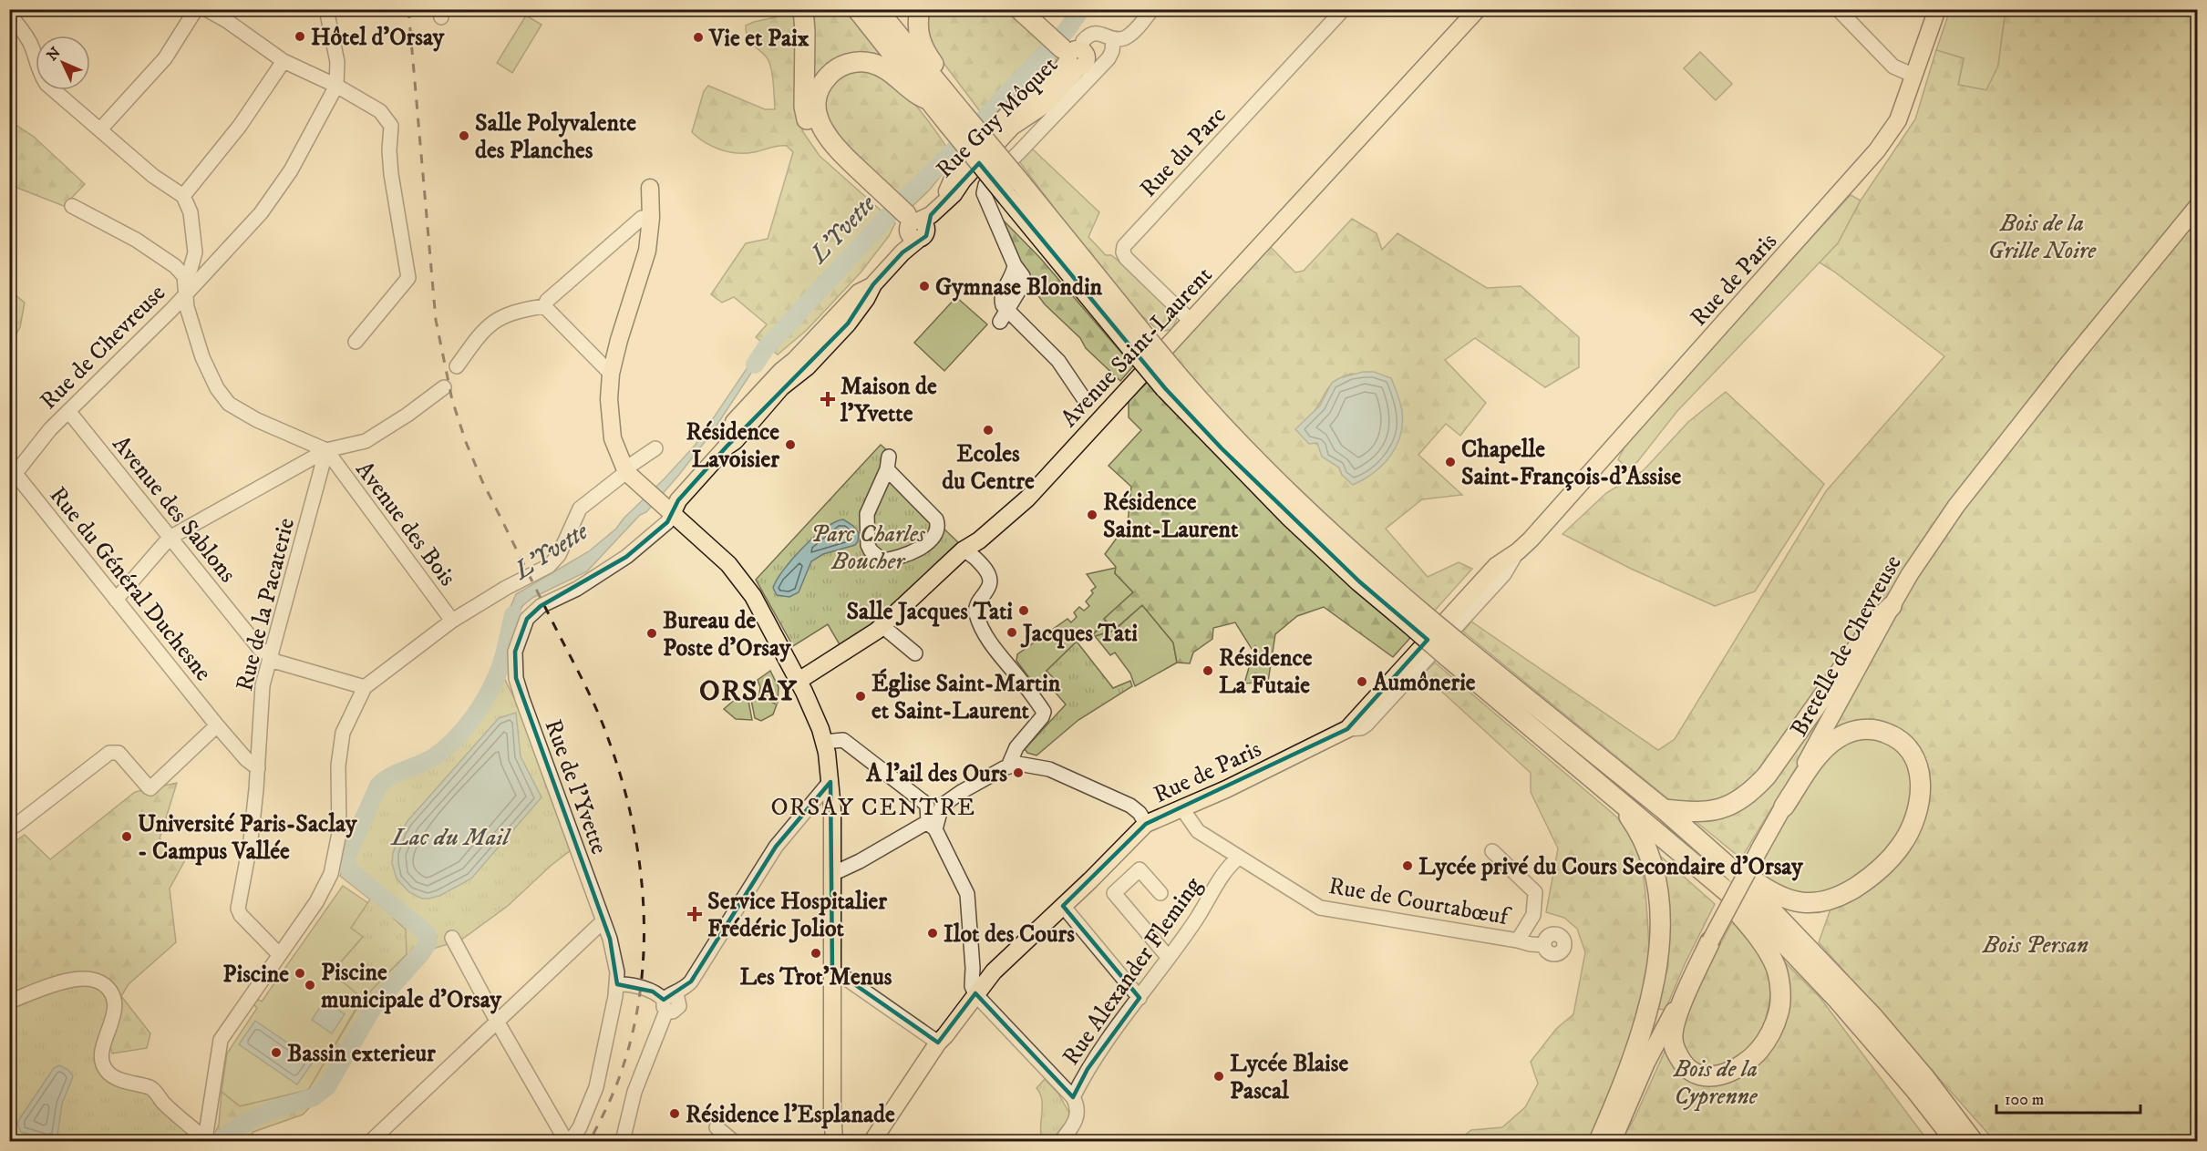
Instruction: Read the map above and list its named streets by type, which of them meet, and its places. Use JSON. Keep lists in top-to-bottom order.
{
  "streets": {
    "main road": [
      "Rue Guy Môquet",
      "Rue de Paris",
      "Avenue Saint-Laurent",
      "Bretelle de Chevreuse"
    ],
    "street": [
      "Rue du Parc",
      "Rue de Chevreuse",
      "Avenue des Sablons",
      "Avenue des Bois",
      "Rue du Général Duchesne",
      "Rue de la Pacaterie",
      "Rue de l'Yvette",
      "Rue de Courtabœuf",
      "Rue Alexander Fleming"
    ]
  },
  "crossings": [
    ["Rue Guy Môquet", "Rue de l'Yvette"],
    ["Rue du Parc", "Avenue Saint-Laurent"],
    ["Rue de Chevreuse", "Avenue des Sablons"],
    ["Rue de Chevreuse", "Rue du Général Duchesne"],
    ["Avenue des Sablons", "Rue de la Pacaterie"],
    ["Avenue des Bois", "Rue de la Pacaterie"],
    ["Rue du Général Duchesne", "Rue de la Pacaterie"],
    ["Rue de Courtabœuf", "Rue Alexander Fleming"]
  ],
  "districts": ["ORSAY", "ORSAY CENTRE"],
  "water": ["L'Yvette", "Lac du Mail"],
  "parks": [
    "Bois de la Grille Noire",
    "Parc Charles Boucher",
    "Bois Persan",
    "Bois de la Cyprenne"
  ],
  "places": {
    "other": [
      "Hôtel d'Orsay",
      "Vie et Paix",
      "Salle Polyvalente des Planches",
      "Gymnase Blondin",
      "Ecoles du Centre",
      "Résidence Lavoisier",
      "Chapelle Saint-François-d'Assise",
      "Résidence Saint-Laurent",
      "Salle Jacques Tati",
      "Jacques Tati",
      "Bureau de Poste d'Orsay",
      "Résidence La Futaie",
      "Aumônerie",
      "Église Saint-Martin et Saint-Laurent",
      "A l’ail des Ours",
      "Université Paris-Saclay - Campus Vallée",
      "Lycée privé du Cours Secondaire d'Orsay",
      "Ilot des Cours",
      "Les Trot'Menus",
      "Piscine",
      "Piscine municipale d'Orsay",
      "Bassin exterieur",
      "Lycée Blaise Pascal",
      "Résidence l'Esplanade"
    ],
    "health": ["Maison de l'Yvette", "Service Hospitalier Frédéric Joliot"]
  },
  "scale_bar": "100 m",
  "north": "top left"
}
